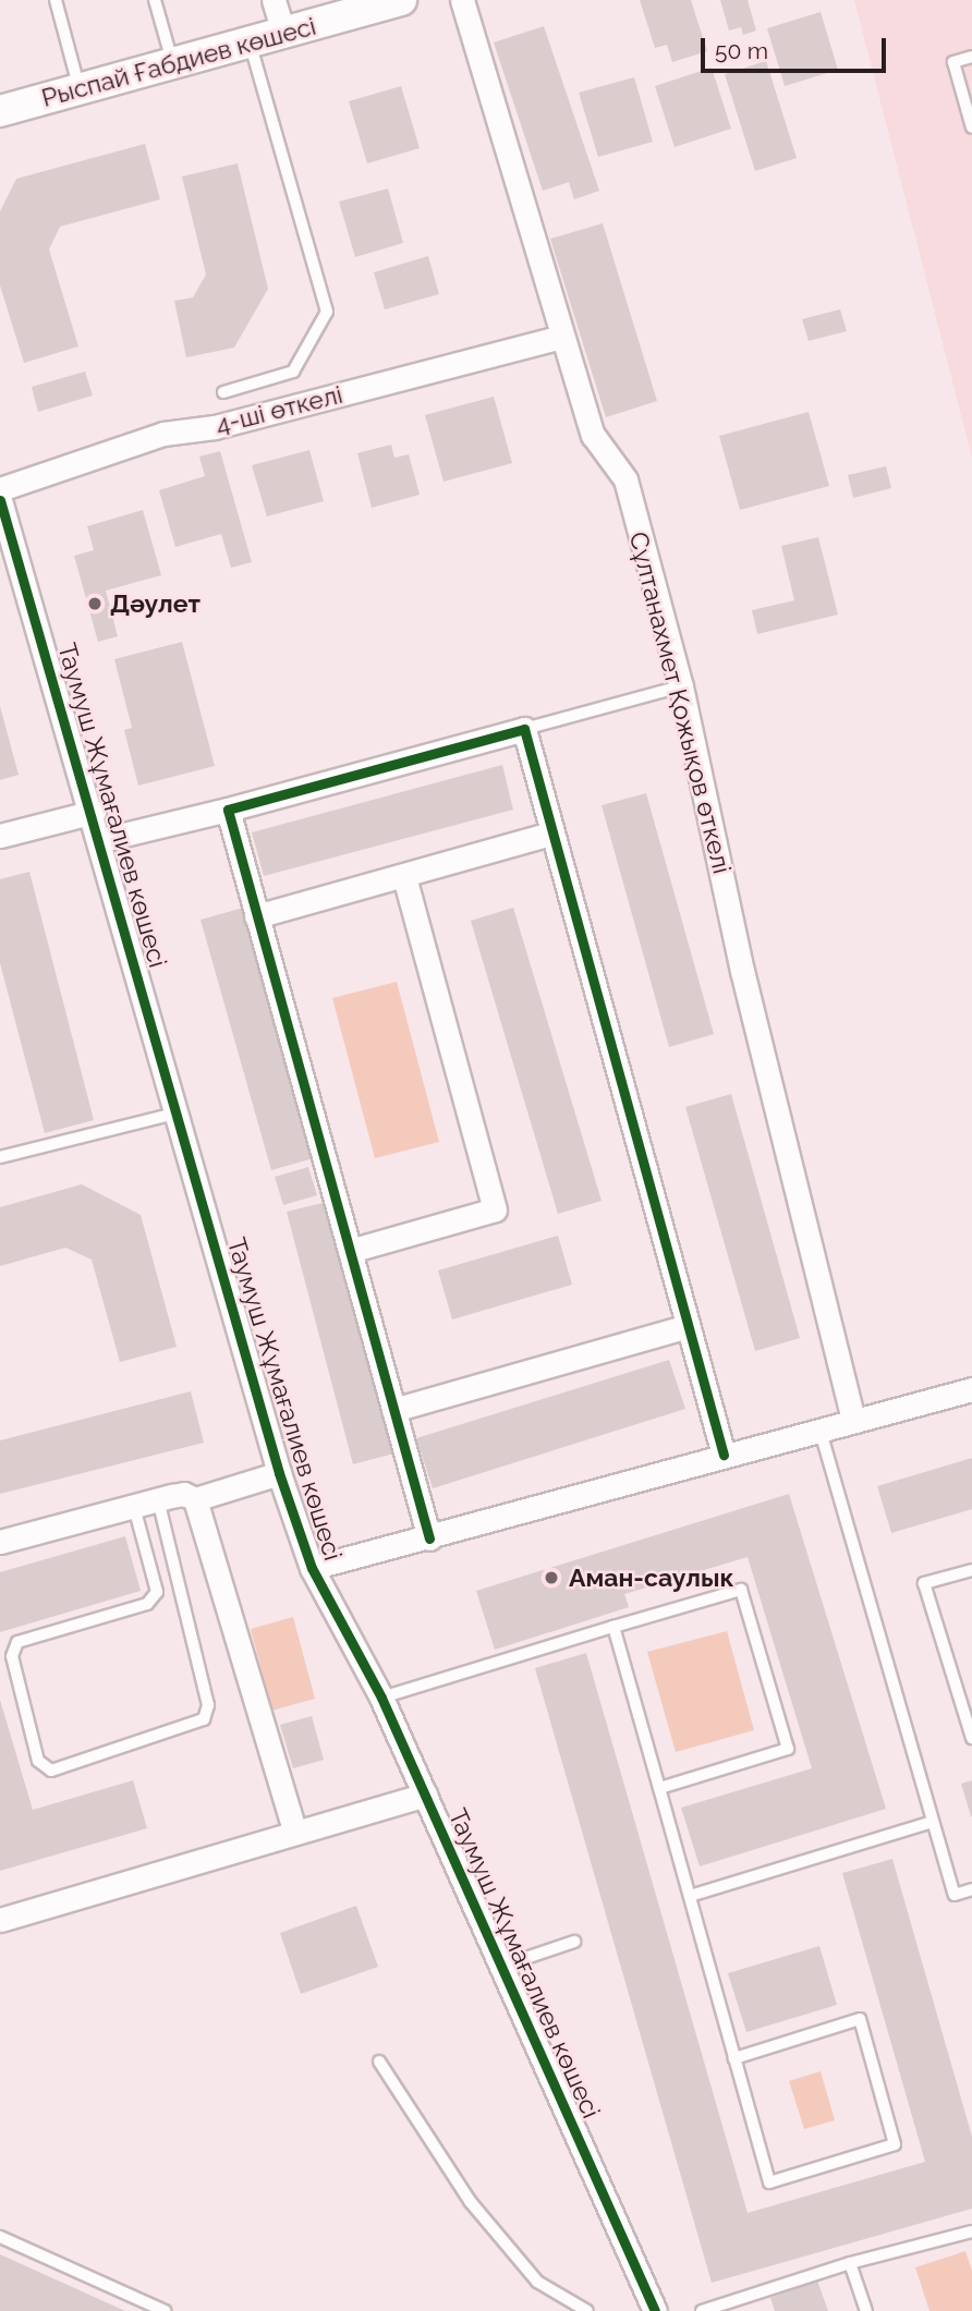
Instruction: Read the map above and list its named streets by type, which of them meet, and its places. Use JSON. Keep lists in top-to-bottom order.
{
  "streets": {
    "street": [
      "Рыспай Ғабдиев көшесі",
      "4-ші өткелі",
      "Сұлтанахмет Қожықов өткелі",
      "Таумуш Жұмағалиев көшесі"
    ]
  },
  "crossings": [
    ["4-ші өткелі", "Сұлтанахмет Қожықов өткелі"]
  ],
  "places": ["Дәулет", "Аман-саулык"],
  "scale_bar": "50 m"
}
